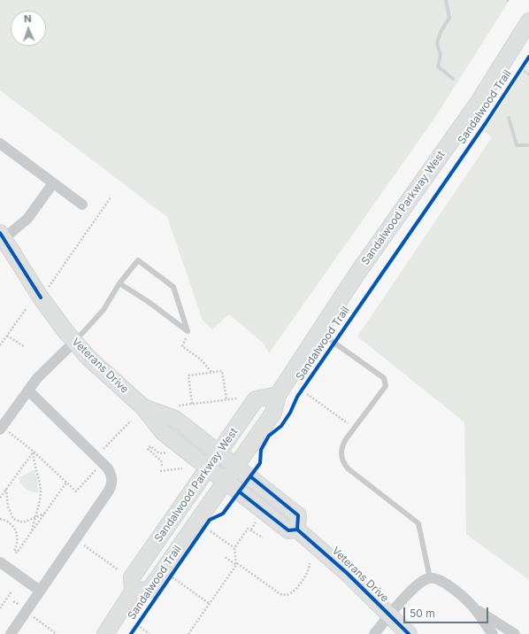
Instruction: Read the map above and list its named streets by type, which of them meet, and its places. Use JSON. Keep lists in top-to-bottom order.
{
  "streets": {
    "main road": ["Sandalwood Parkway West", "Veterans Drive"],
    "cycle path": ["Sandalwood Trail"]
  },
  "crossings": [
    ["Sandalwood Parkway West", "Veterans Drive"]
  ],
  "scale_bar": "50 m",
  "north": "top"
}
